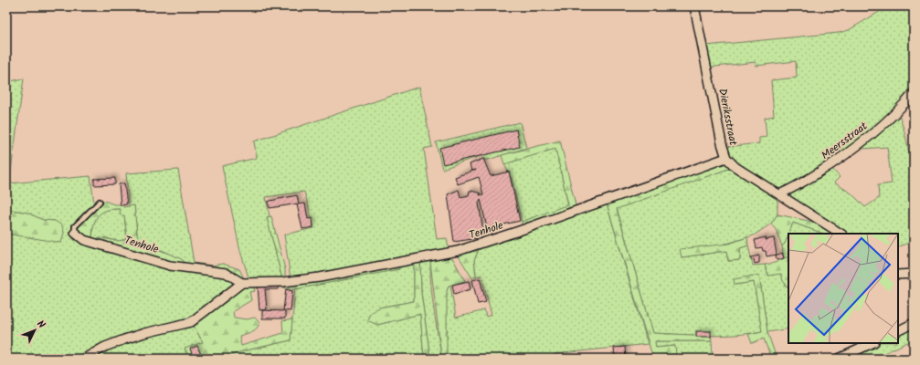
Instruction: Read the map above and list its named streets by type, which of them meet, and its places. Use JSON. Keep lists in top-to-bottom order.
{
  "streets": {
    "street": ["Dieriksstraat", "Meersstraat", "Tenhole"]
  },
  "crossings": [
    ["Dieriksstraat", "Meersstraat"],
    ["Dieriksstraat", "Tenhole"]
  ],
  "north": "top right"
}
